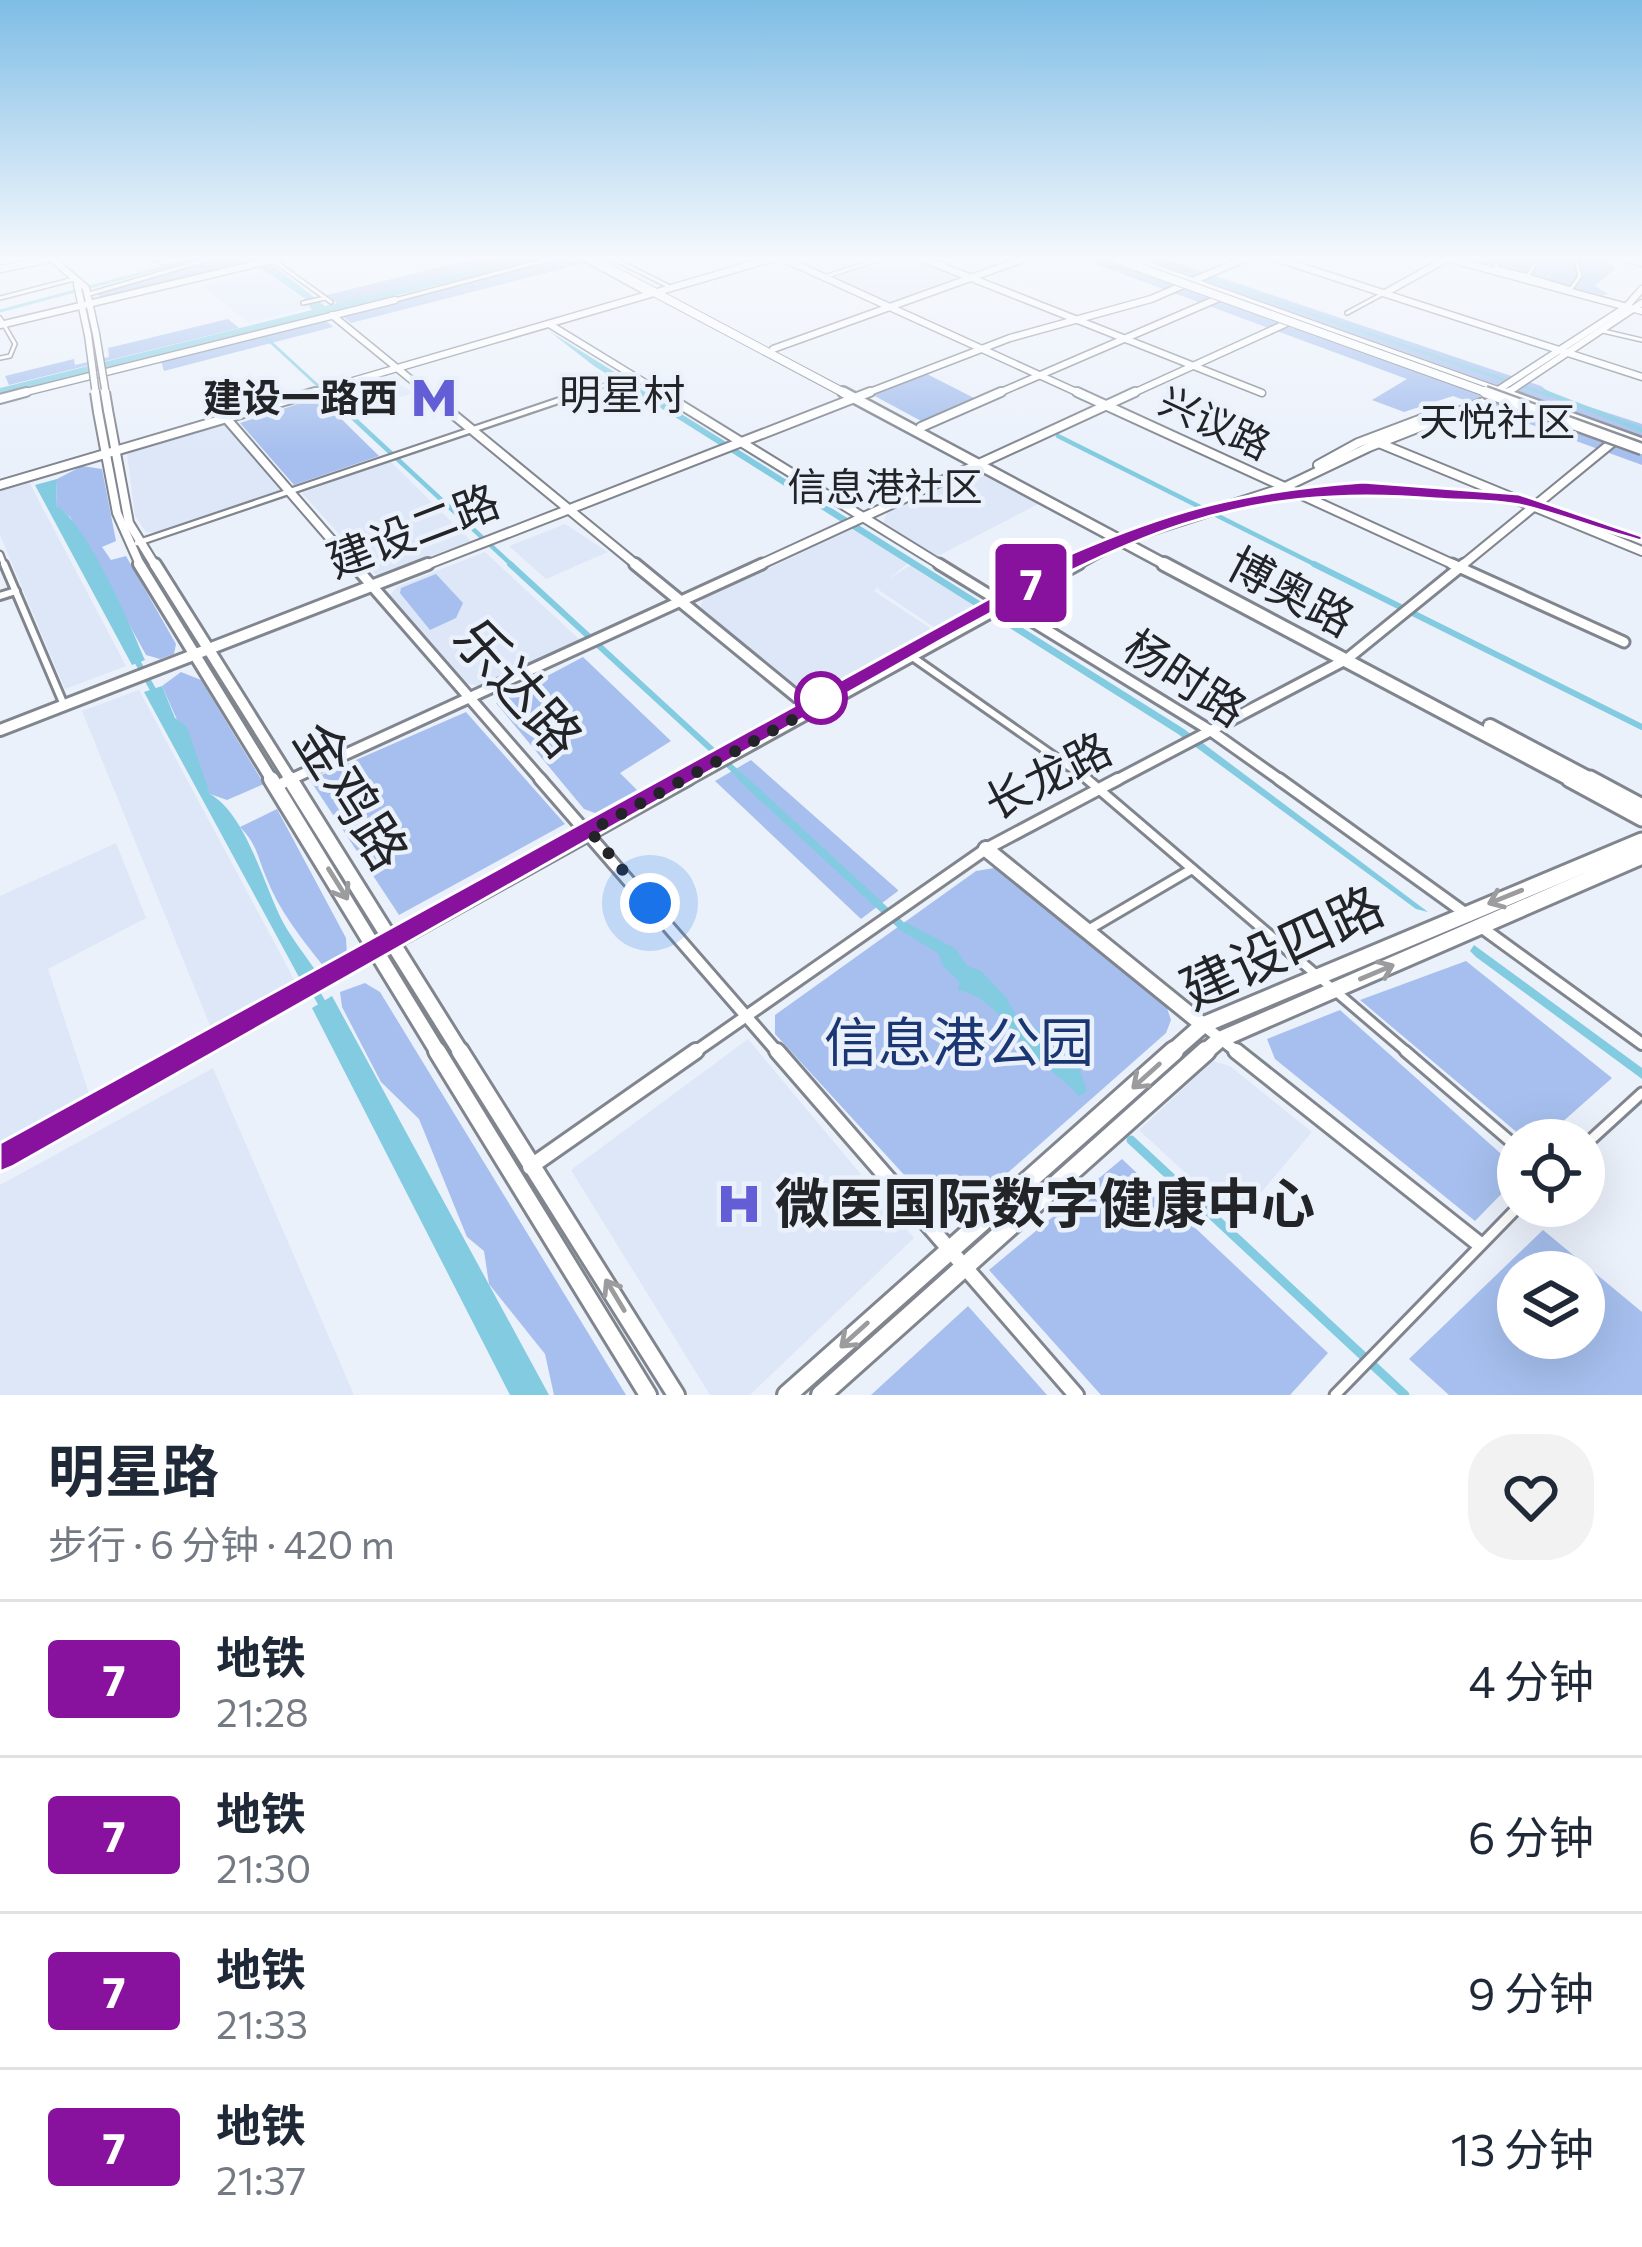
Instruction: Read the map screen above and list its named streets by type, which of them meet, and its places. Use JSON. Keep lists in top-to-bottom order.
{
  "streets": {
    "main road": [
      "建设二路",
      "博奥路",
      "金鸡路",
      "建设四路"
    ],
    "street": [
      "兴议路",
      "杨时路",
      "乐达路",
      "长龙路"
    ]
  },
  "crossings": [
    ["兴议路", "建设二路"],
    ["兴议路", "长龙路"],
    ["建设二路", "博奥路"],
    ["建设二路", "杨时路"],
    ["建设二路", "乐达路"],
    ["建设二路", "金鸡路"],
    ["博奥路", "长龙路"],
    ["杨时路", "长龙路"],
    ["杨时路", "建设四路"],
    ["乐达路", "长龙路"],
    ["乐达路", "建设四路"],
    ["长龙路", "金鸡路"]
  ],
  "districts": ["明星村", "天悦社区", "信息港社区"],
  "parks": ["信息港公园"],
  "places": {
    "metro station": ["建设一路西"],
    "hospital": ["微医国际数字健康中心"]
  },
  "lines": ["metro line 7"],
  "page": {
    "on_map": "7",
    "heading": ["明星路", "步行 · 6 分钟 · 420 m"],
    "list": [
      {
        "mark": "7",
        "name": "地铁",
        "note": "21:28",
        "value": "4 分钟"
      },
      {
        "mark": "7",
        "name": "地铁",
        "note": "21:30",
        "value": "6 分钟"
      },
      {
        "mark": "7",
        "name": "地铁",
        "note": "21:33",
        "value": "9 分钟"
      },
      {
        "mark": "7",
        "name": "地铁",
        "note": "21:37",
        "value": "13 分钟"
      }
    ]
  }
}
